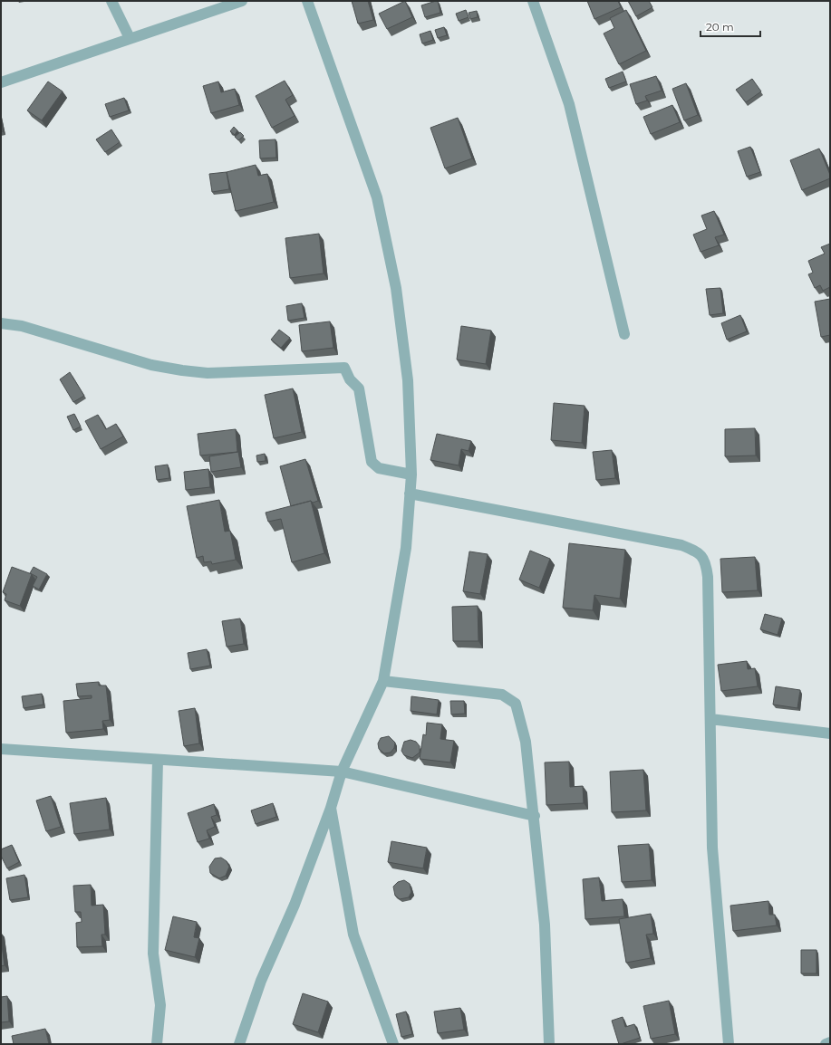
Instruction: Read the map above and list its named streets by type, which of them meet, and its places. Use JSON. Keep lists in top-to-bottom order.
{
  "scale_bar": "20 m"
}
